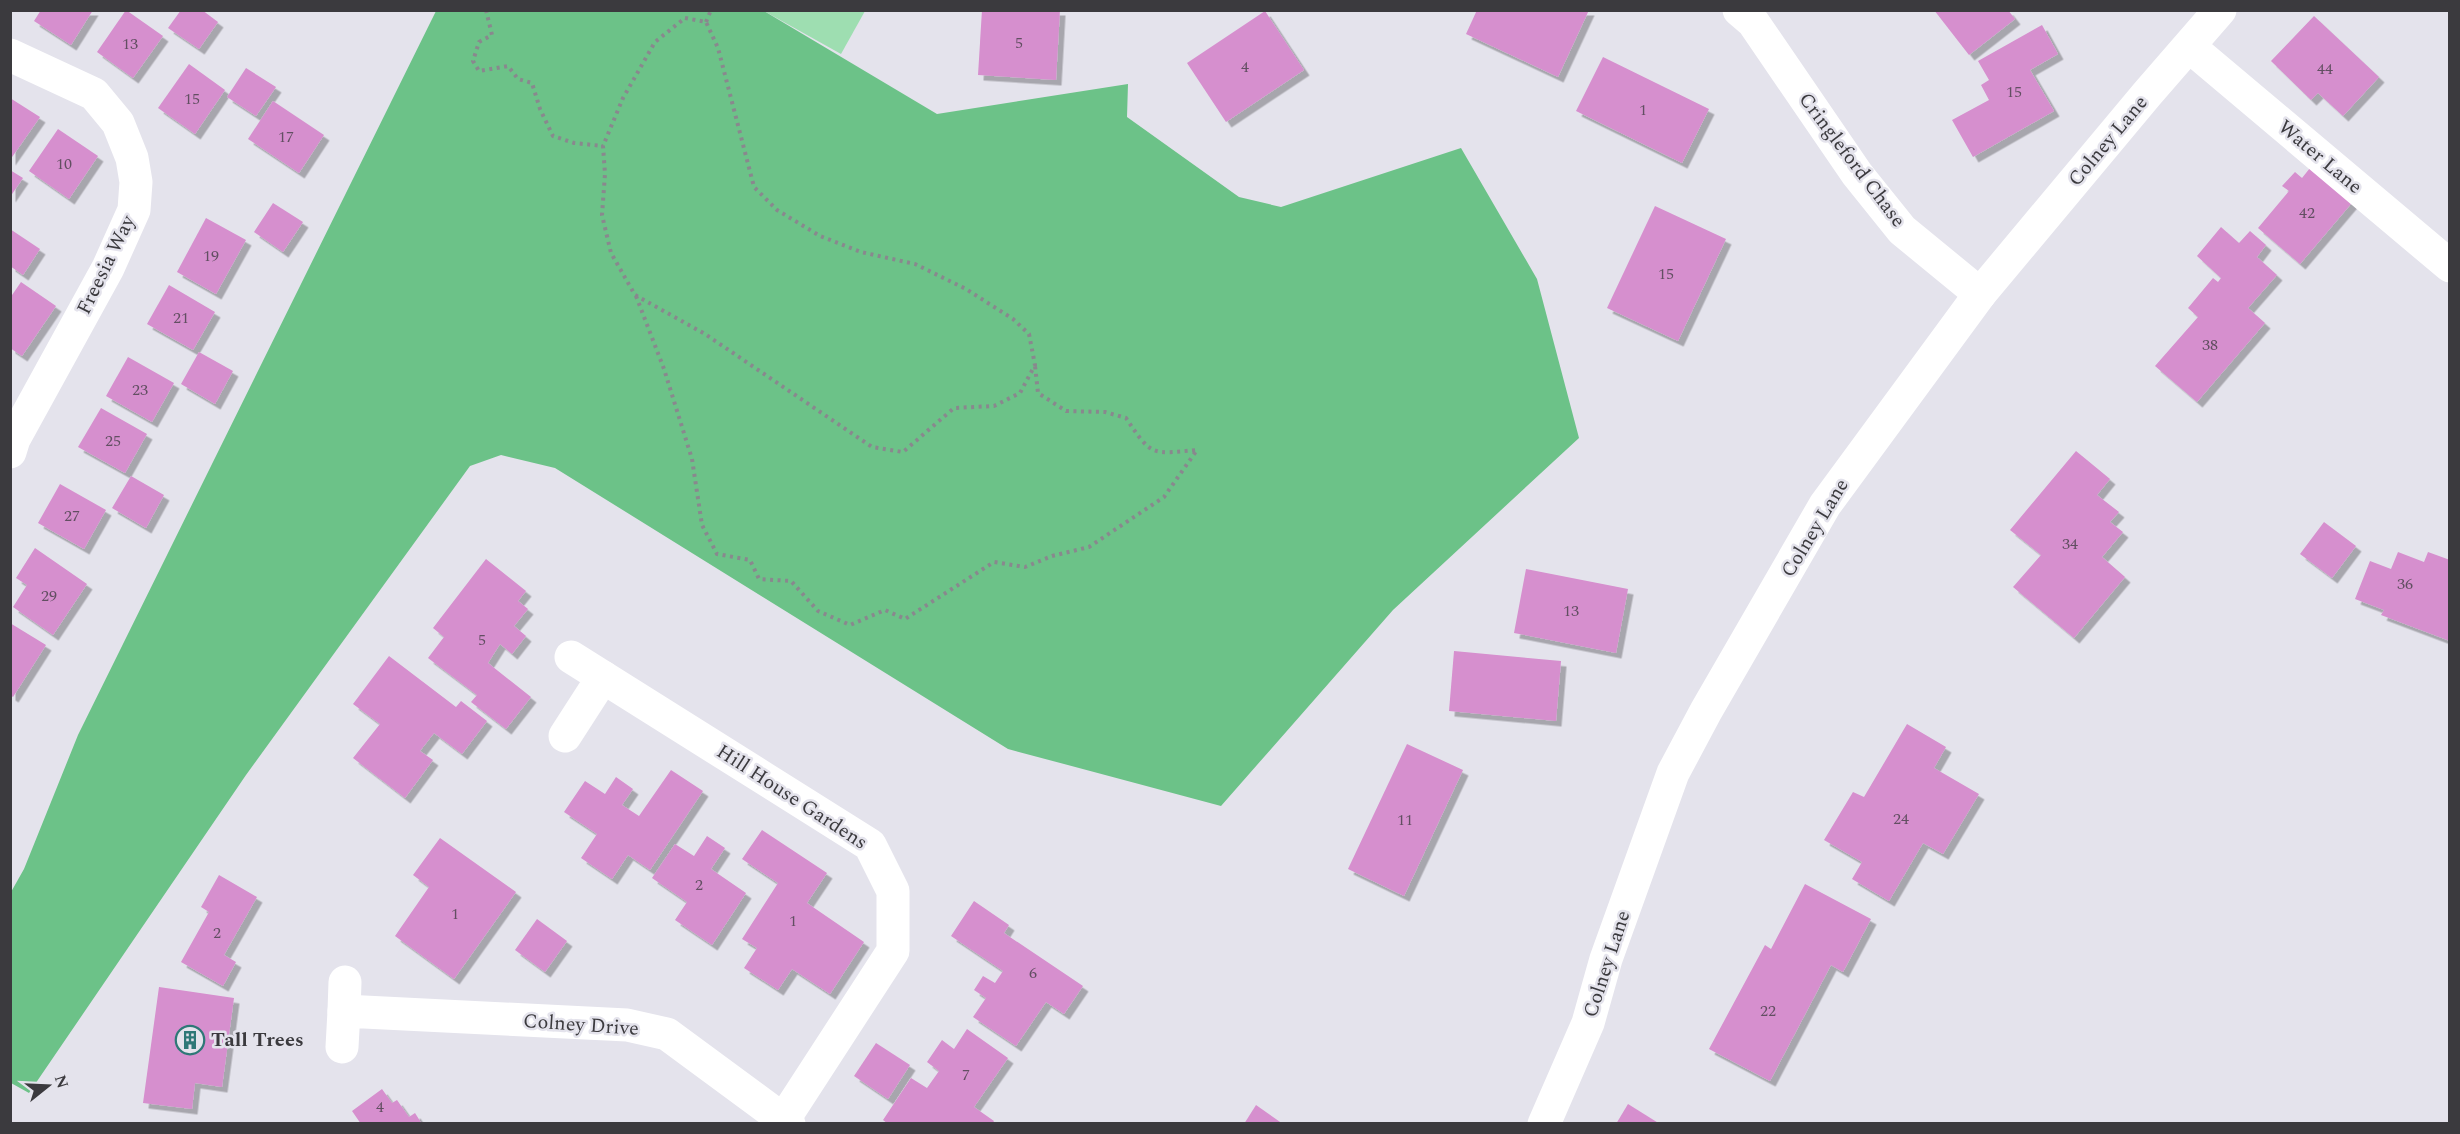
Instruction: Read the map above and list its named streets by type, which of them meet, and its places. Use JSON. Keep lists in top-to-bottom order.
{
  "streets": {
    "street": [
      "Colney Lane",
      "Water Lane",
      "Cringleford Chase",
      "Freesia Way",
      "Hill House Gardens",
      "Colney Drive"
    ]
  },
  "crossings": [
    ["Colney Lane", "Water Lane"],
    ["Colney Lane", "Cringleford Chase"],
    ["Hill House Gardens", "Colney Drive"]
  ],
  "places": {
    "building": ["Tall Trees"]
  },
  "house_numbers": [
    "5",
    "13",
    "4",
    "44",
    "15",
    "15",
    "1",
    "17",
    "10",
    "42",
    "19",
    "15",
    "21",
    "38",
    "23",
    "25",
    "27",
    "34",
    "36",
    "29",
    "13",
    "5",
    "24",
    "11",
    "2",
    "1",
    "1",
    "2",
    "6",
    "22",
    "7",
    "4"
  ],
  "north": "right"
}
